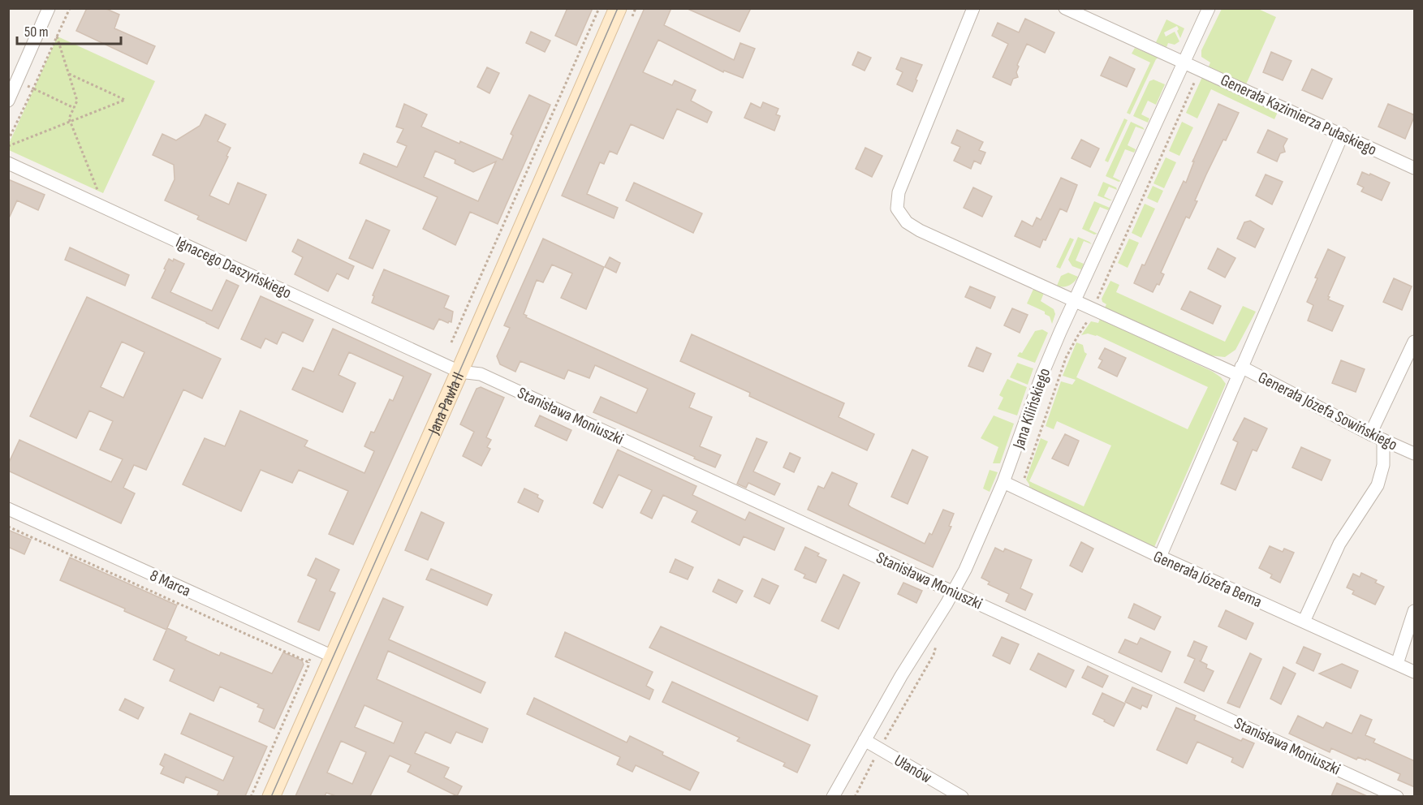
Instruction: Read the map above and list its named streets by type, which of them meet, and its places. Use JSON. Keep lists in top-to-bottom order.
{
  "streets": {
    "main road": ["Jana Pawła II"],
    "street": [
      "Generała Kazimierza Pułaskiego",
      "Ignacego Daszyńskiego",
      "Jana Kilińskiego",
      "Generała Józefa Sowińskiego",
      "Stanisława Moniuszki",
      "Generała Józefa Bema",
      "8 Marca",
      "Ułanów"
    ]
  },
  "crossings": [
    ["Generała Kazimierza Pułaskiego", "Jana Kilińskiego"],
    ["Ignacego Daszyńskiego", "Jana Pawła II"],
    ["Ignacego Daszyńskiego", "Stanisława Moniuszki"],
    ["Jana Pawła II", "Stanisława Moniuszki"],
    ["Jana Pawła II", "8 Marca"],
    ["Jana Kilińskiego", "Generała Józefa Sowińskiego"],
    ["Jana Kilińskiego", "Stanisława Moniuszki"],
    ["Jana Kilińskiego", "Generała Józefa Bema"],
    ["Jana Kilińskiego", "Ułanów"]
  ],
  "scale_bar": "50 m"
}
